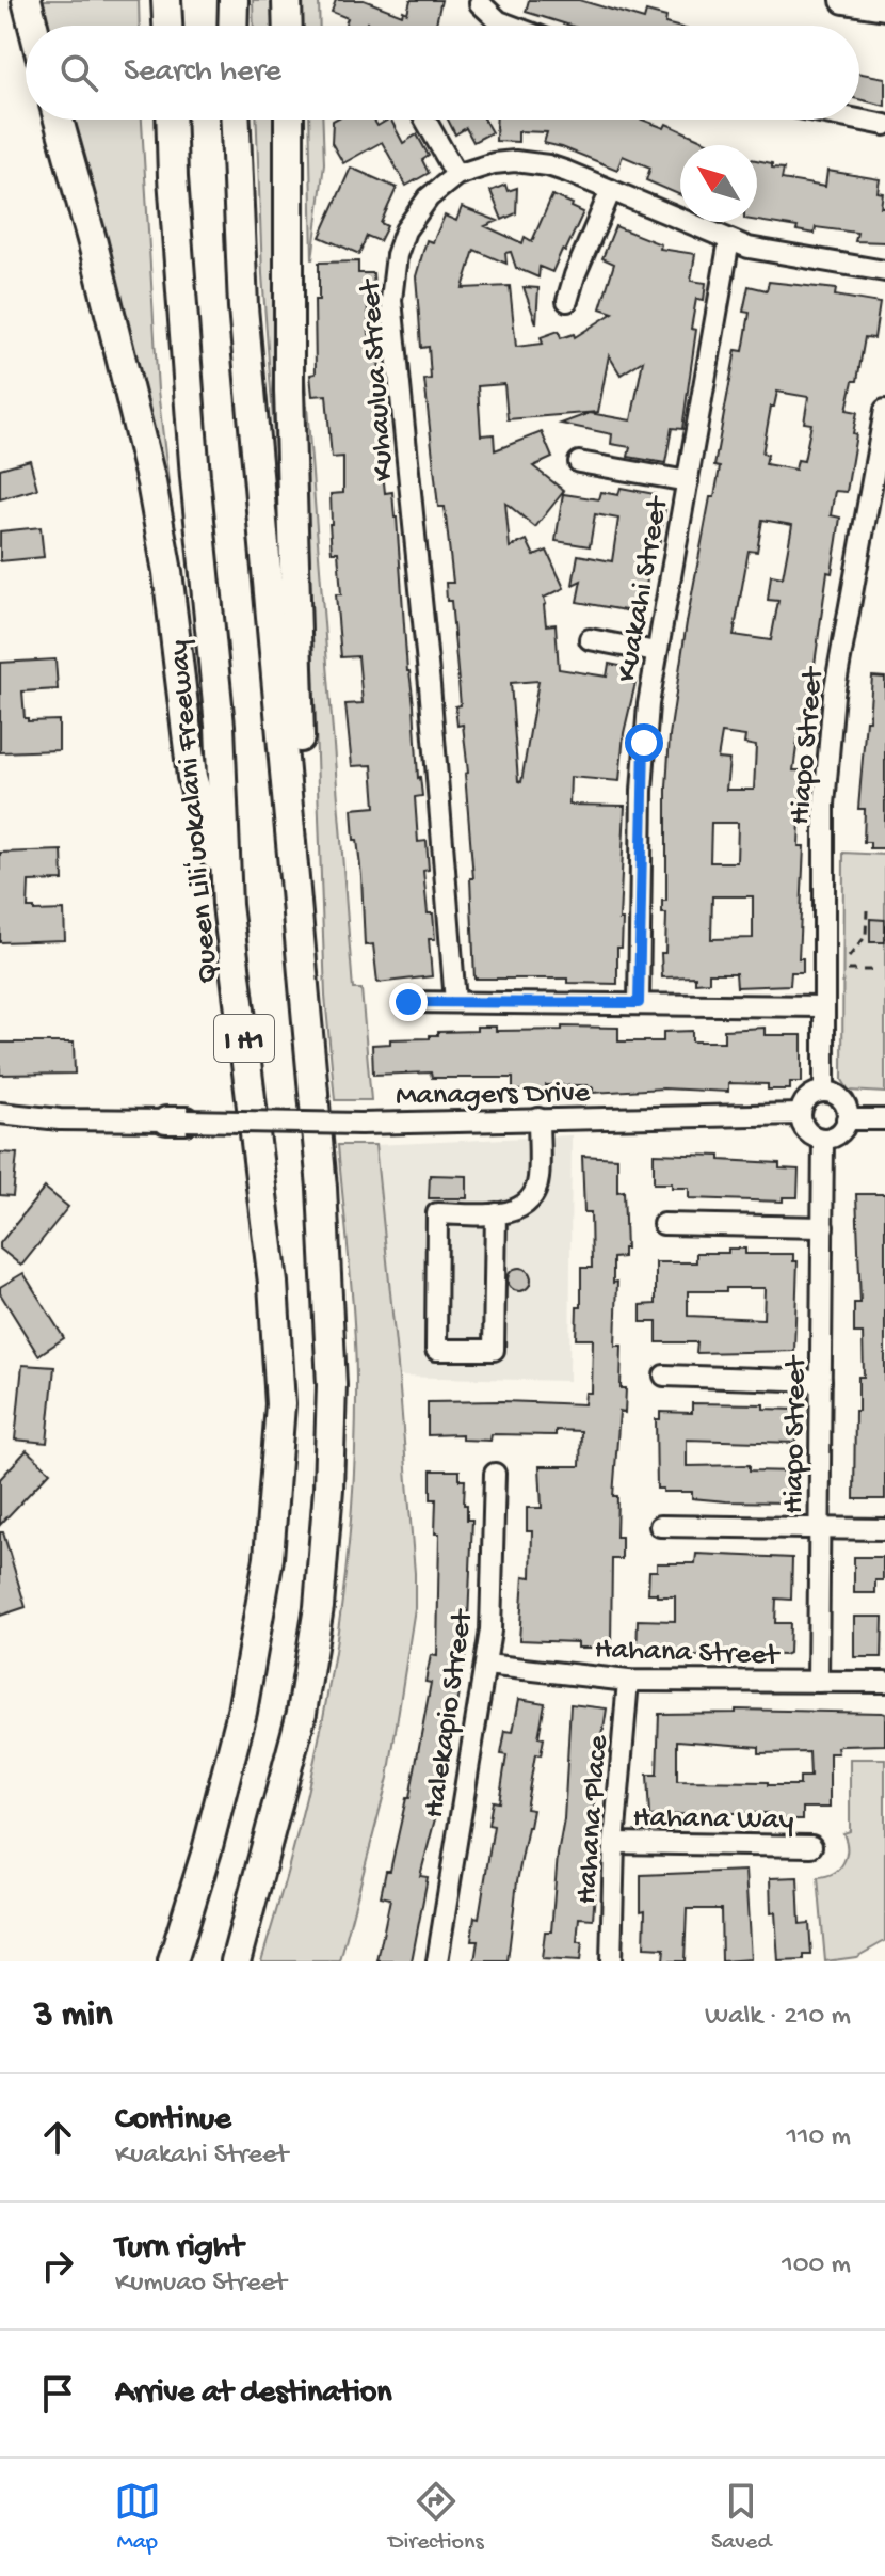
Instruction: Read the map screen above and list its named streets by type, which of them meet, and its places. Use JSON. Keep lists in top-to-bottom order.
{
  "streets": {
    "highway": ["Queen Liliʻuokalani Freeway", "I H1"],
    "street": [
      "Kuhaulua Street",
      "Kuakahi Street",
      "Hiapo Street",
      "Managers Drive",
      "Hahana Street",
      "Halekapio Street",
      "Hahana Way",
      "Hahana Place"
    ]
  },
  "crossings": [
    ["Kuhaulua Street", "Kuakahi Street"],
    ["Hiapo Street", "Managers Drive"],
    ["Hiapo Street", "Hahana Street"],
    ["Hahana Street", "Halekapio Street"],
    ["Hahana Street", "Hahana Place"],
    ["Hahana Way", "Hahana Place"]
  ],
  "north": "top left",
  "page": {
    "search": "Search here",
    "heading": ["3 min", "Walk · 210 m"],
    "list": [
      ["Continue", "Kuakahi Street", "110 m"],
      ["Turn right", "Kumuao Street", "100 m"],
      "Arrive at destination"
    ],
    "nav": ["Map", "Directions", "Saved"]
  }
}
